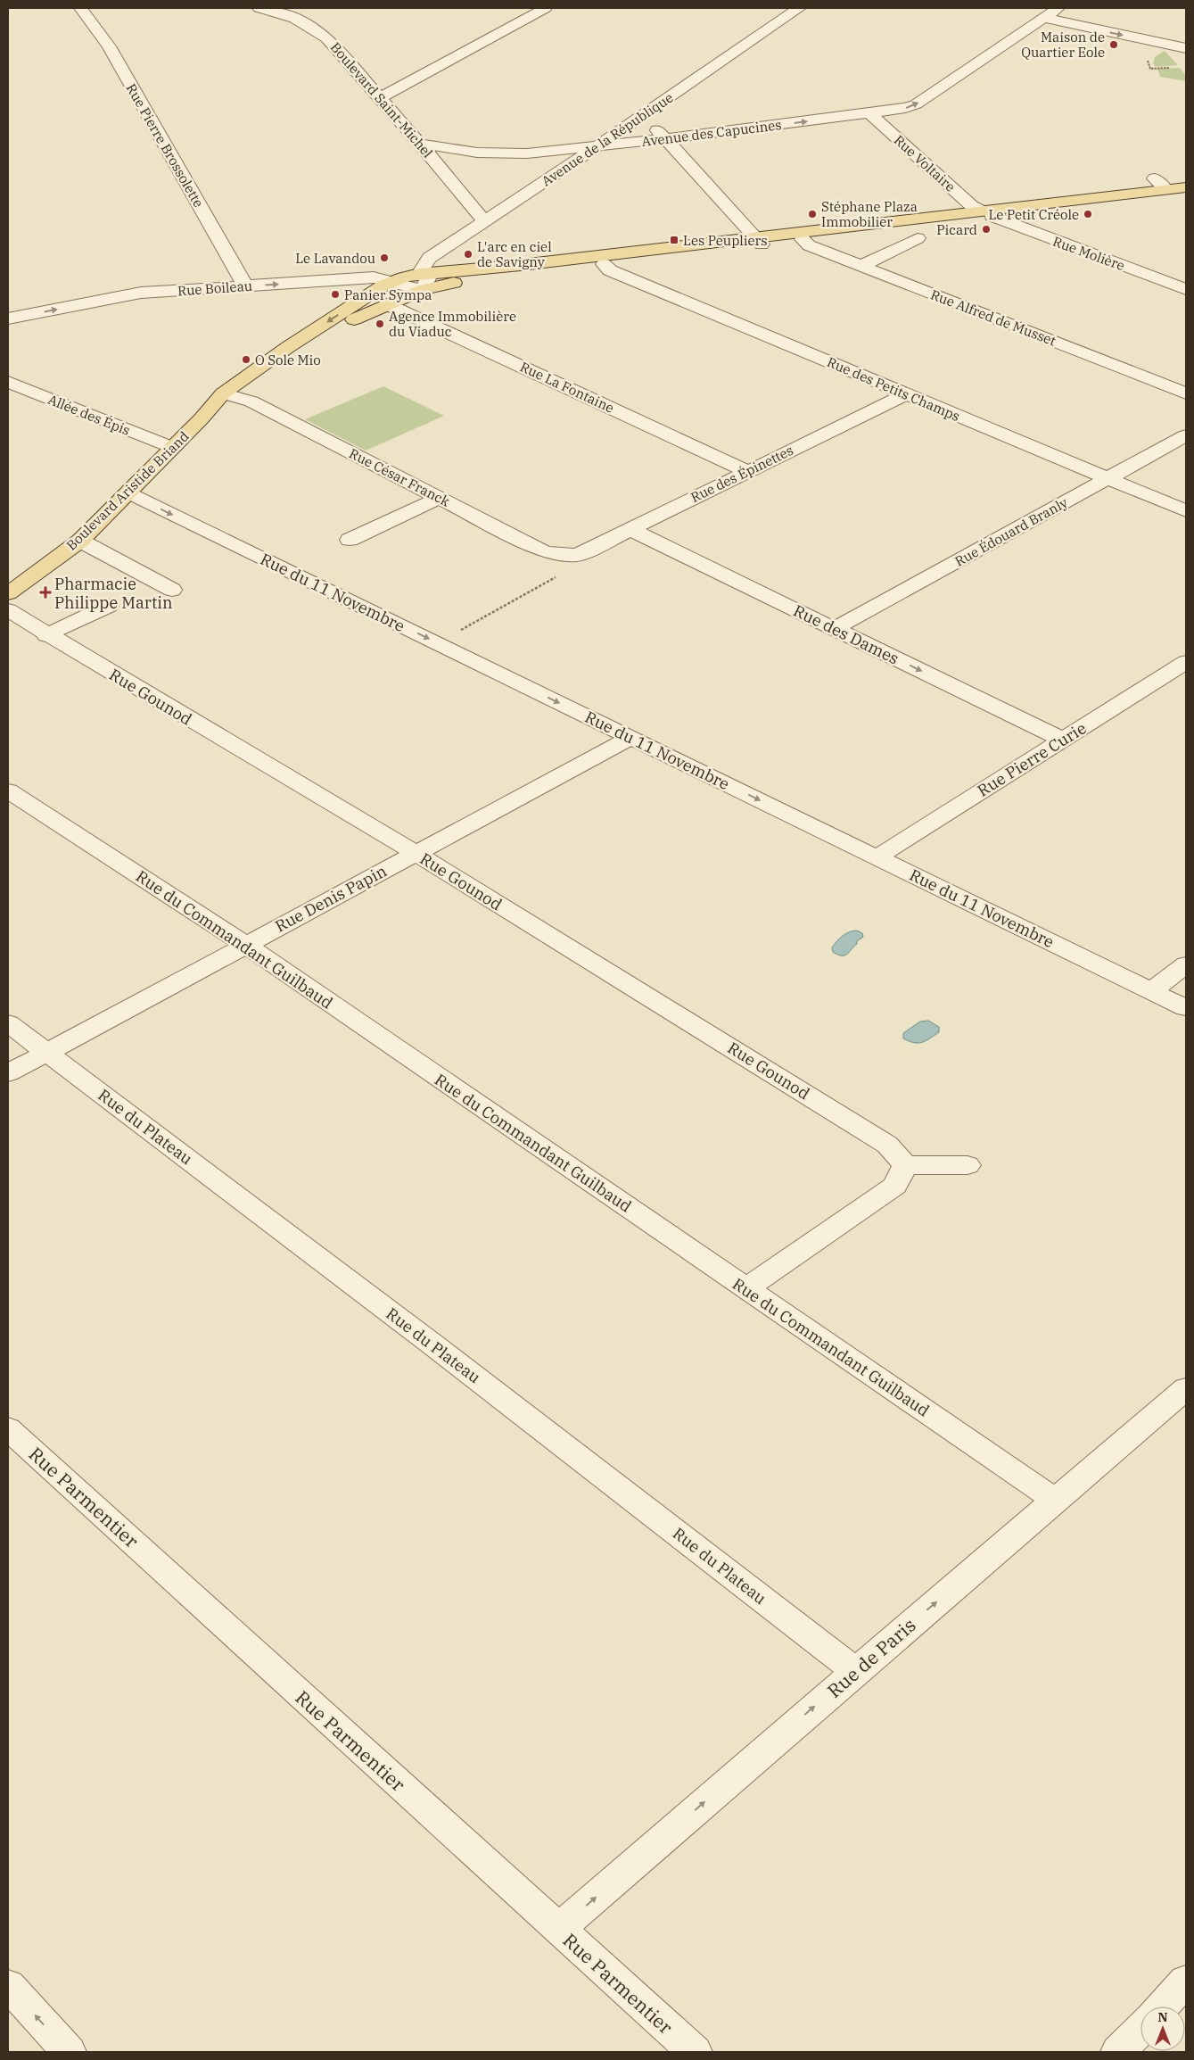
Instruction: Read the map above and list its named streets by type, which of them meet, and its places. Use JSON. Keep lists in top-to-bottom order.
{
  "streets": {
    "main road": ["Boulevard Aristide Briand"],
    "street": [
      "Boulevard Saint-Michel",
      "Avenue des Capucines",
      "Avenue de la République",
      "Rue Pierre Brossolette",
      "Rue Voltaire",
      "Rue Molière",
      "Rue Boileau",
      "Rue Alfred de Musset",
      "Rue La Fontaine",
      "Rue des Petits Champs",
      "Allée des Épis",
      "Rue des Épinettes",
      "Rue César Franck",
      "Rue Édouard Branly",
      "Rue du 11 Novembre",
      "Rue des Dames",
      "Rue Gounod",
      "Rue Pierre Curie",
      "Rue Denis Papin",
      "Rue du Commandant Guilbaud",
      "Rue du Plateau",
      "Rue Parmentier",
      "Rue de Paris"
    ]
  },
  "crossings": [
    ["Boulevard Saint-Michel", "Avenue des Capucines"],
    ["Boulevard Saint-Michel", "Avenue de la République"],
    ["Avenue des Capucines", "Avenue de la République"],
    ["Avenue des Capucines", "Rue Voltaire"],
    ["Avenue de la République", "Boulevard Aristide Briand"],
    ["Rue Pierre Brossolette", "Rue Boileau"],
    ["Rue Voltaire", "Rue Molière"],
    ["Rue Voltaire", "Boulevard Aristide Briand"],
    ["Rue Molière", "Boulevard Aristide Briand"],
    ["Rue Boileau", "Boulevard Aristide Briand"],
    ["Rue Alfred de Musset", "Boulevard Aristide Briand"],
    ["Rue La Fontaine", "Rue des Épinettes"],
    ["Rue La Fontaine", "Boulevard Aristide Briand"],
    ["Rue des Petits Champs", "Rue des Épinettes"],
    ["Rue des Petits Champs", "Boulevard Aristide Briand"],
    ["Rue des Petits Champs", "Rue Édouard Branly"],
    ["Allée des Épis", "Boulevard Aristide Briand"],
    ["Rue des Épinettes", "Rue César Franck"],
    ["Rue des Épinettes", "Rue des Dames"],
    ["Rue César Franck", "Boulevard Aristide Briand"],
    ["Boulevard Aristide Briand", "Rue du 11 Novembre"],
    ["Rue Édouard Branly", "Rue des Dames"],
    ["Rue du 11 Novembre", "Rue Pierre Curie"],
    ["Rue du 11 Novembre", "Rue Denis Papin"],
    ["Rue des Dames", "Rue Pierre Curie"],
    ["Rue Gounod", "Rue Denis Papin"],
    ["Rue Denis Papin", "Rue du Commandant Guilbaud"],
    ["Rue Denis Papin", "Rue du Plateau"],
    ["Rue du Commandant Guilbaud", "Rue de Paris"],
    ["Rue du Plateau", "Rue de Paris"],
    ["Rue Parmentier", "Rue de Paris"]
  ],
  "one_way": [
    "Avenue des Capucines",
    "Rue Boileau",
    "Rue du 11 Novembre",
    "Rue des Dames",
    "Rue de Paris"
  ],
  "places": {
    "other": [
      "Maison de Quartier Eole",
      "Stéphane Plaza Immobilier",
      "Le Petit Créole",
      "Picard",
      "L'arc en ciel de Savigny",
      "Le Lavandou",
      "Panier Sympa",
      "Agence Immobilière du Viaduc",
      "O Sole Mio"
    ],
    "transit": ["Les Peupliers"],
    "health": ["Pharmacie Philippe Martin"]
  },
  "north": "top"
}
